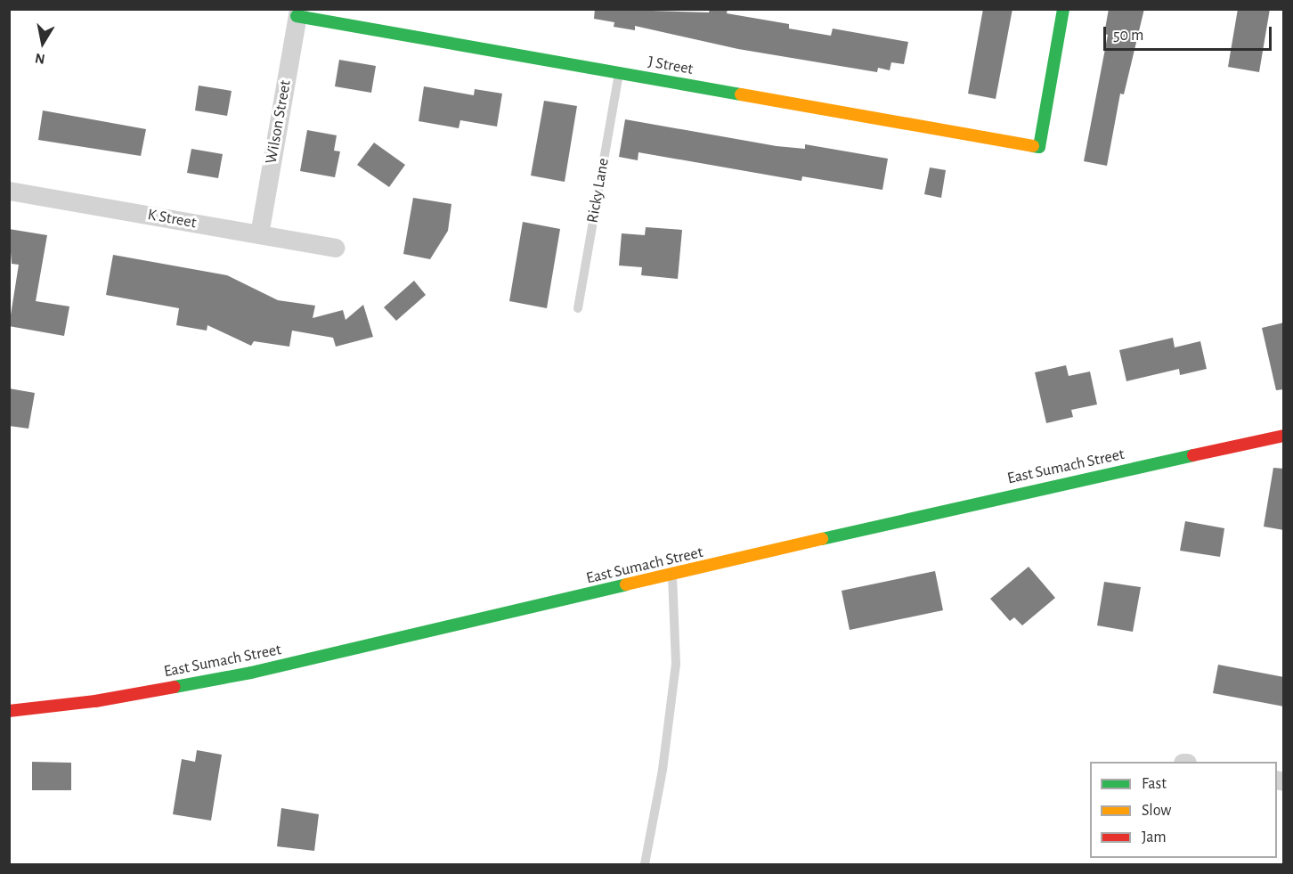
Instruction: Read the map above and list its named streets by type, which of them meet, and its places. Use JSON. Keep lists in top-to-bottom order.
{
  "streets": {
    "street": [
      "J Street",
      "Wilson Street",
      "K Street",
      "East Sumach Street"
    ],
    "lane": ["Ricky Lane"]
  },
  "crossings": [
    ["J Street", "Wilson Street"],
    ["J Street", "Ricky Lane"],
    ["Wilson Street", "K Street"]
  ],
  "legend": ["Fast", "Slow", "Jam"],
  "scale_bar": "50 m",
  "north": "bottom"
}
